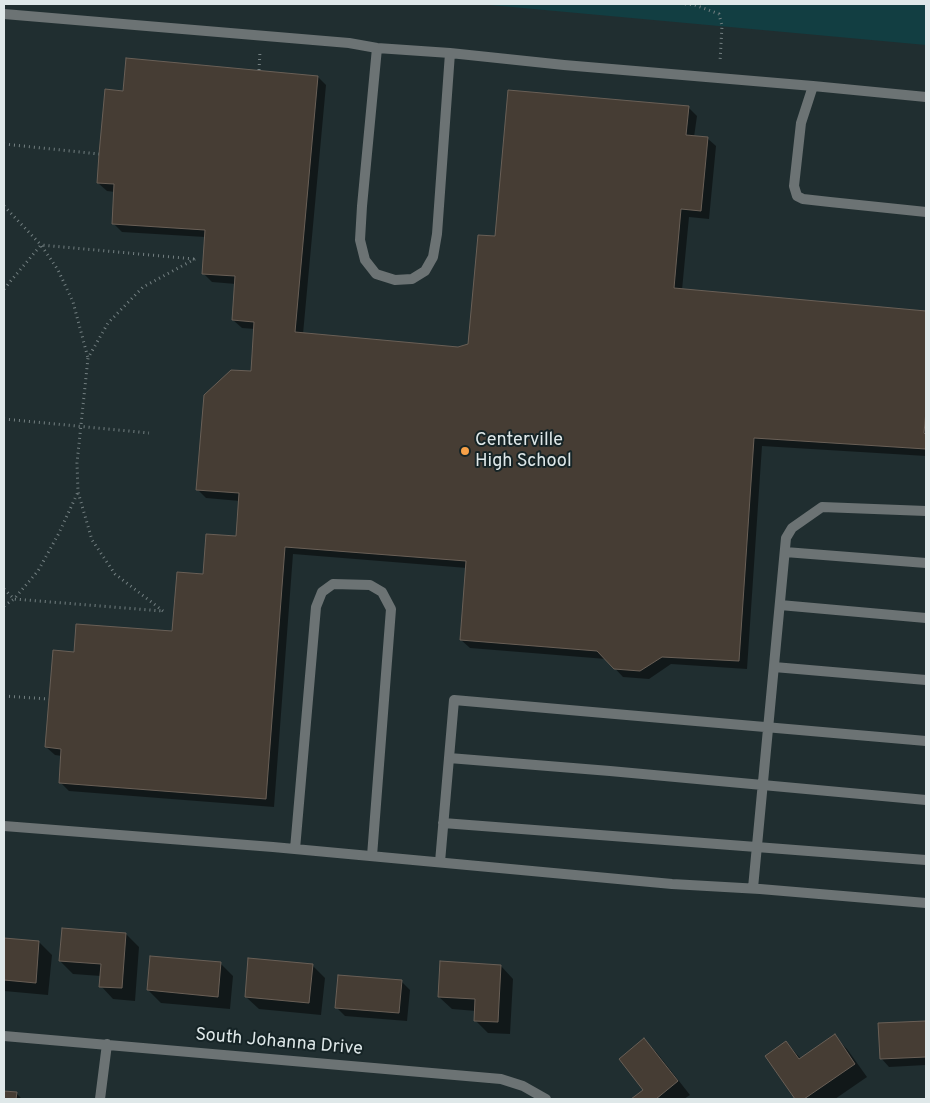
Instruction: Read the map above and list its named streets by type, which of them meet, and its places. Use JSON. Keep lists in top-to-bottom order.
{
  "streets": {
    "street": ["South Johanna Drive"]
  },
  "places": ["Centerville High School"]
}
